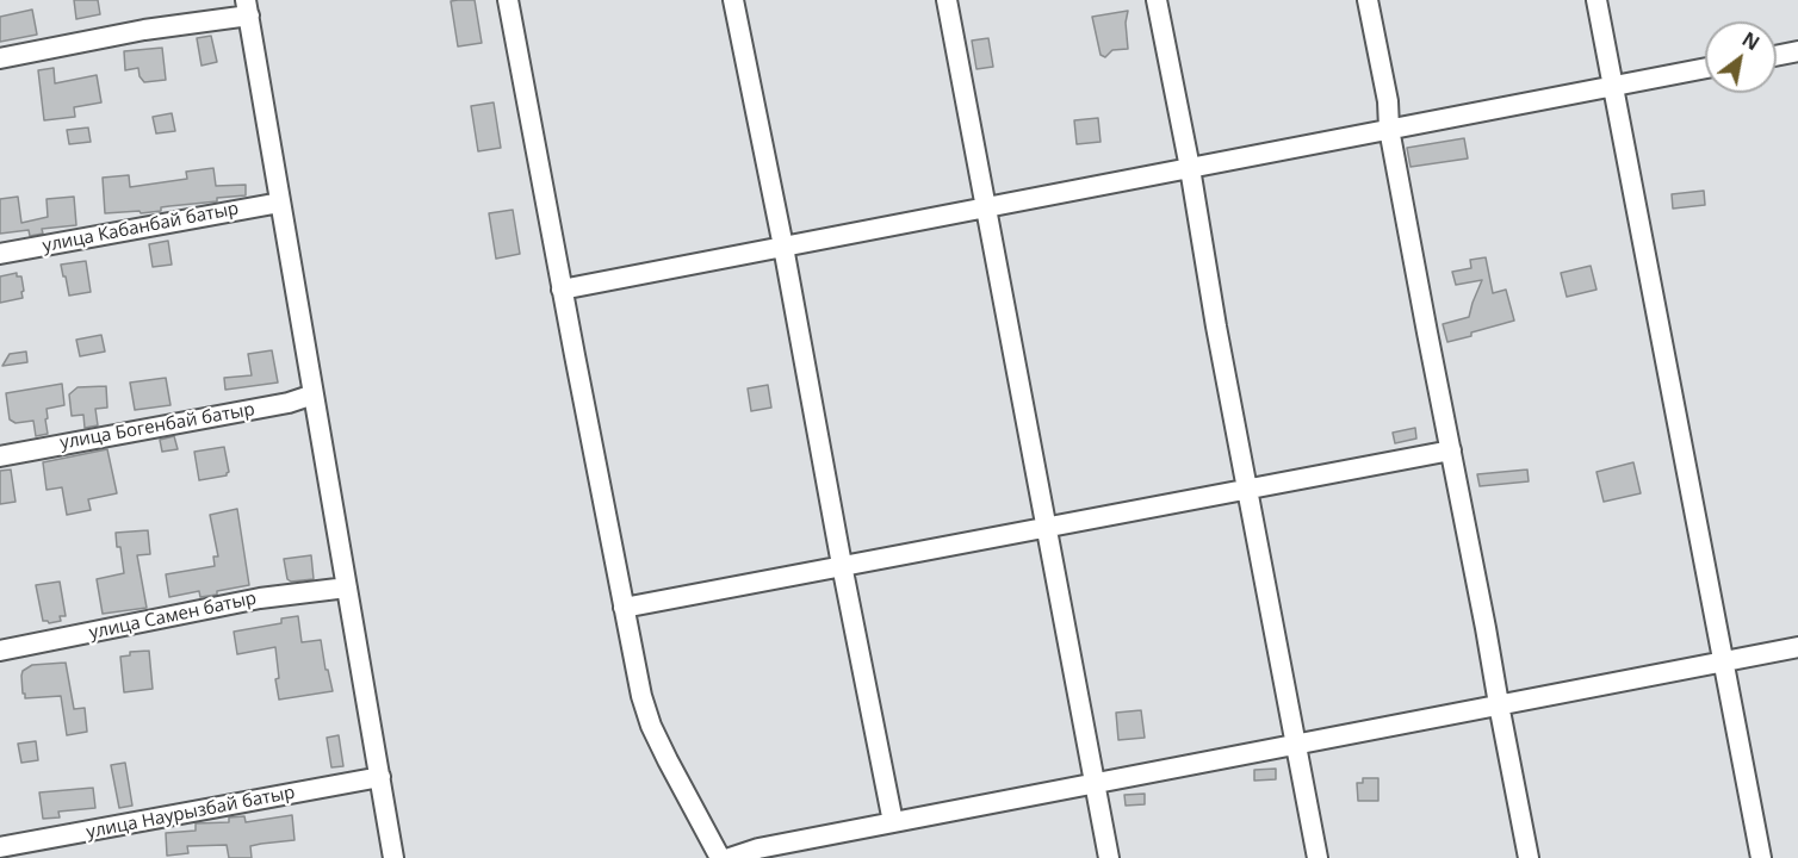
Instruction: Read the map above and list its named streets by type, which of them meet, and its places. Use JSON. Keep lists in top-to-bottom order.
{
  "streets": {
    "street": [
      "улица Кабанбай батыр",
      "улица Богенбай батыр",
      "улица Самен батыр",
      "улица Наурызбай батыр"
    ]
  },
  "north": "top right"
}
